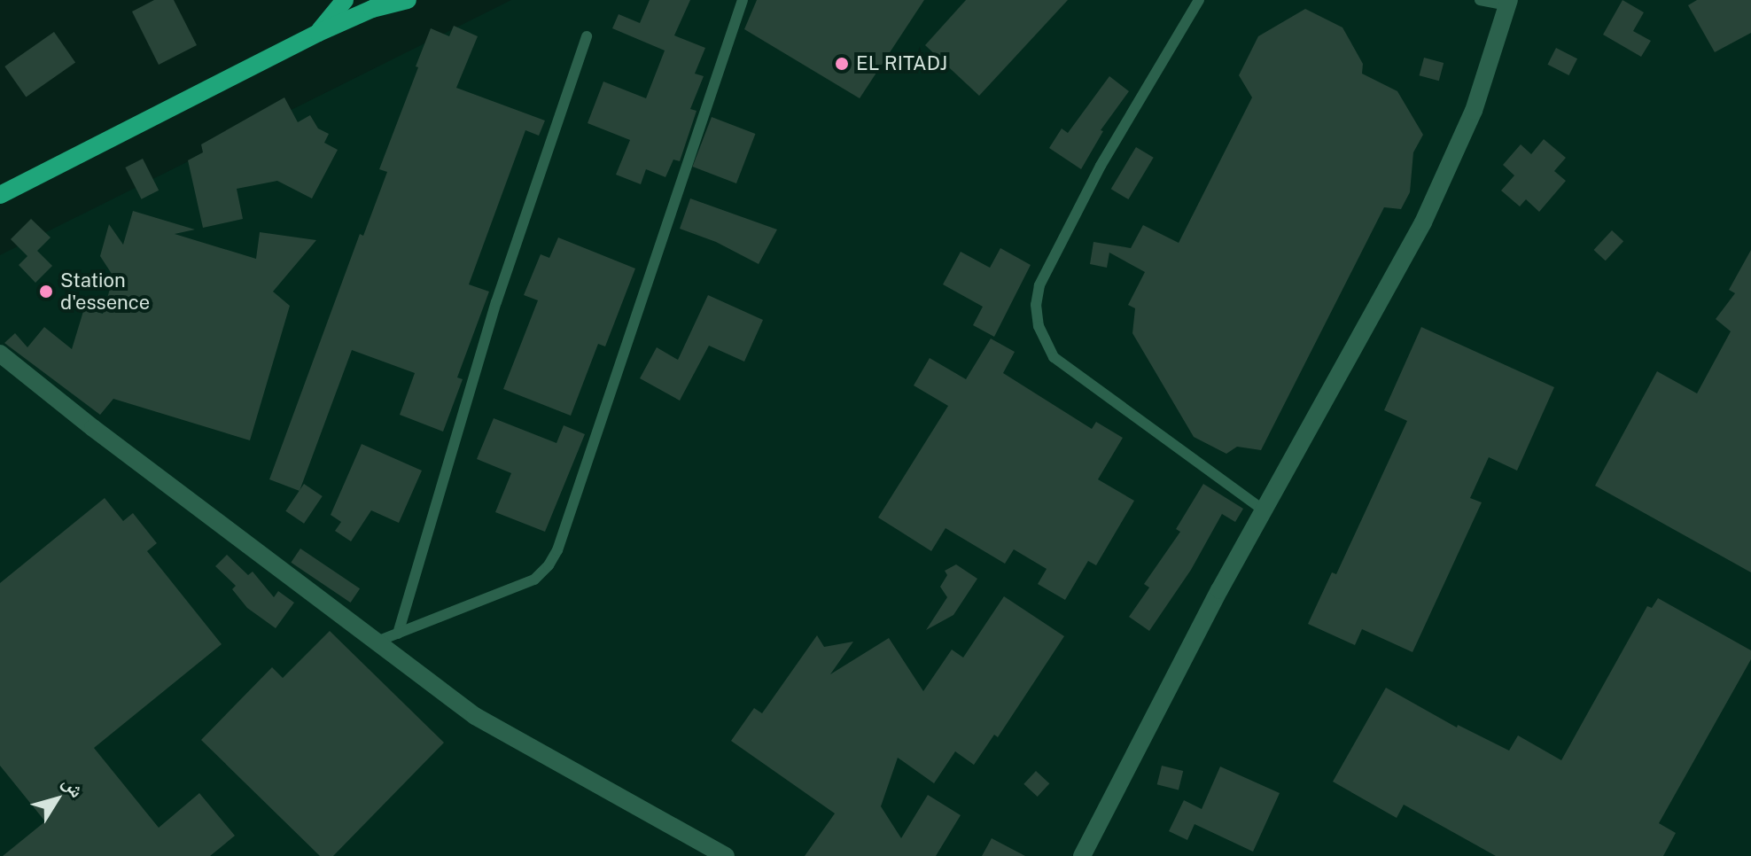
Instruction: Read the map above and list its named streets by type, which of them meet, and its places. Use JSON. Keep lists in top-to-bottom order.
{
  "places": ["EL RITADJ", "Station d'essence"],
  "north": "top right"
}
